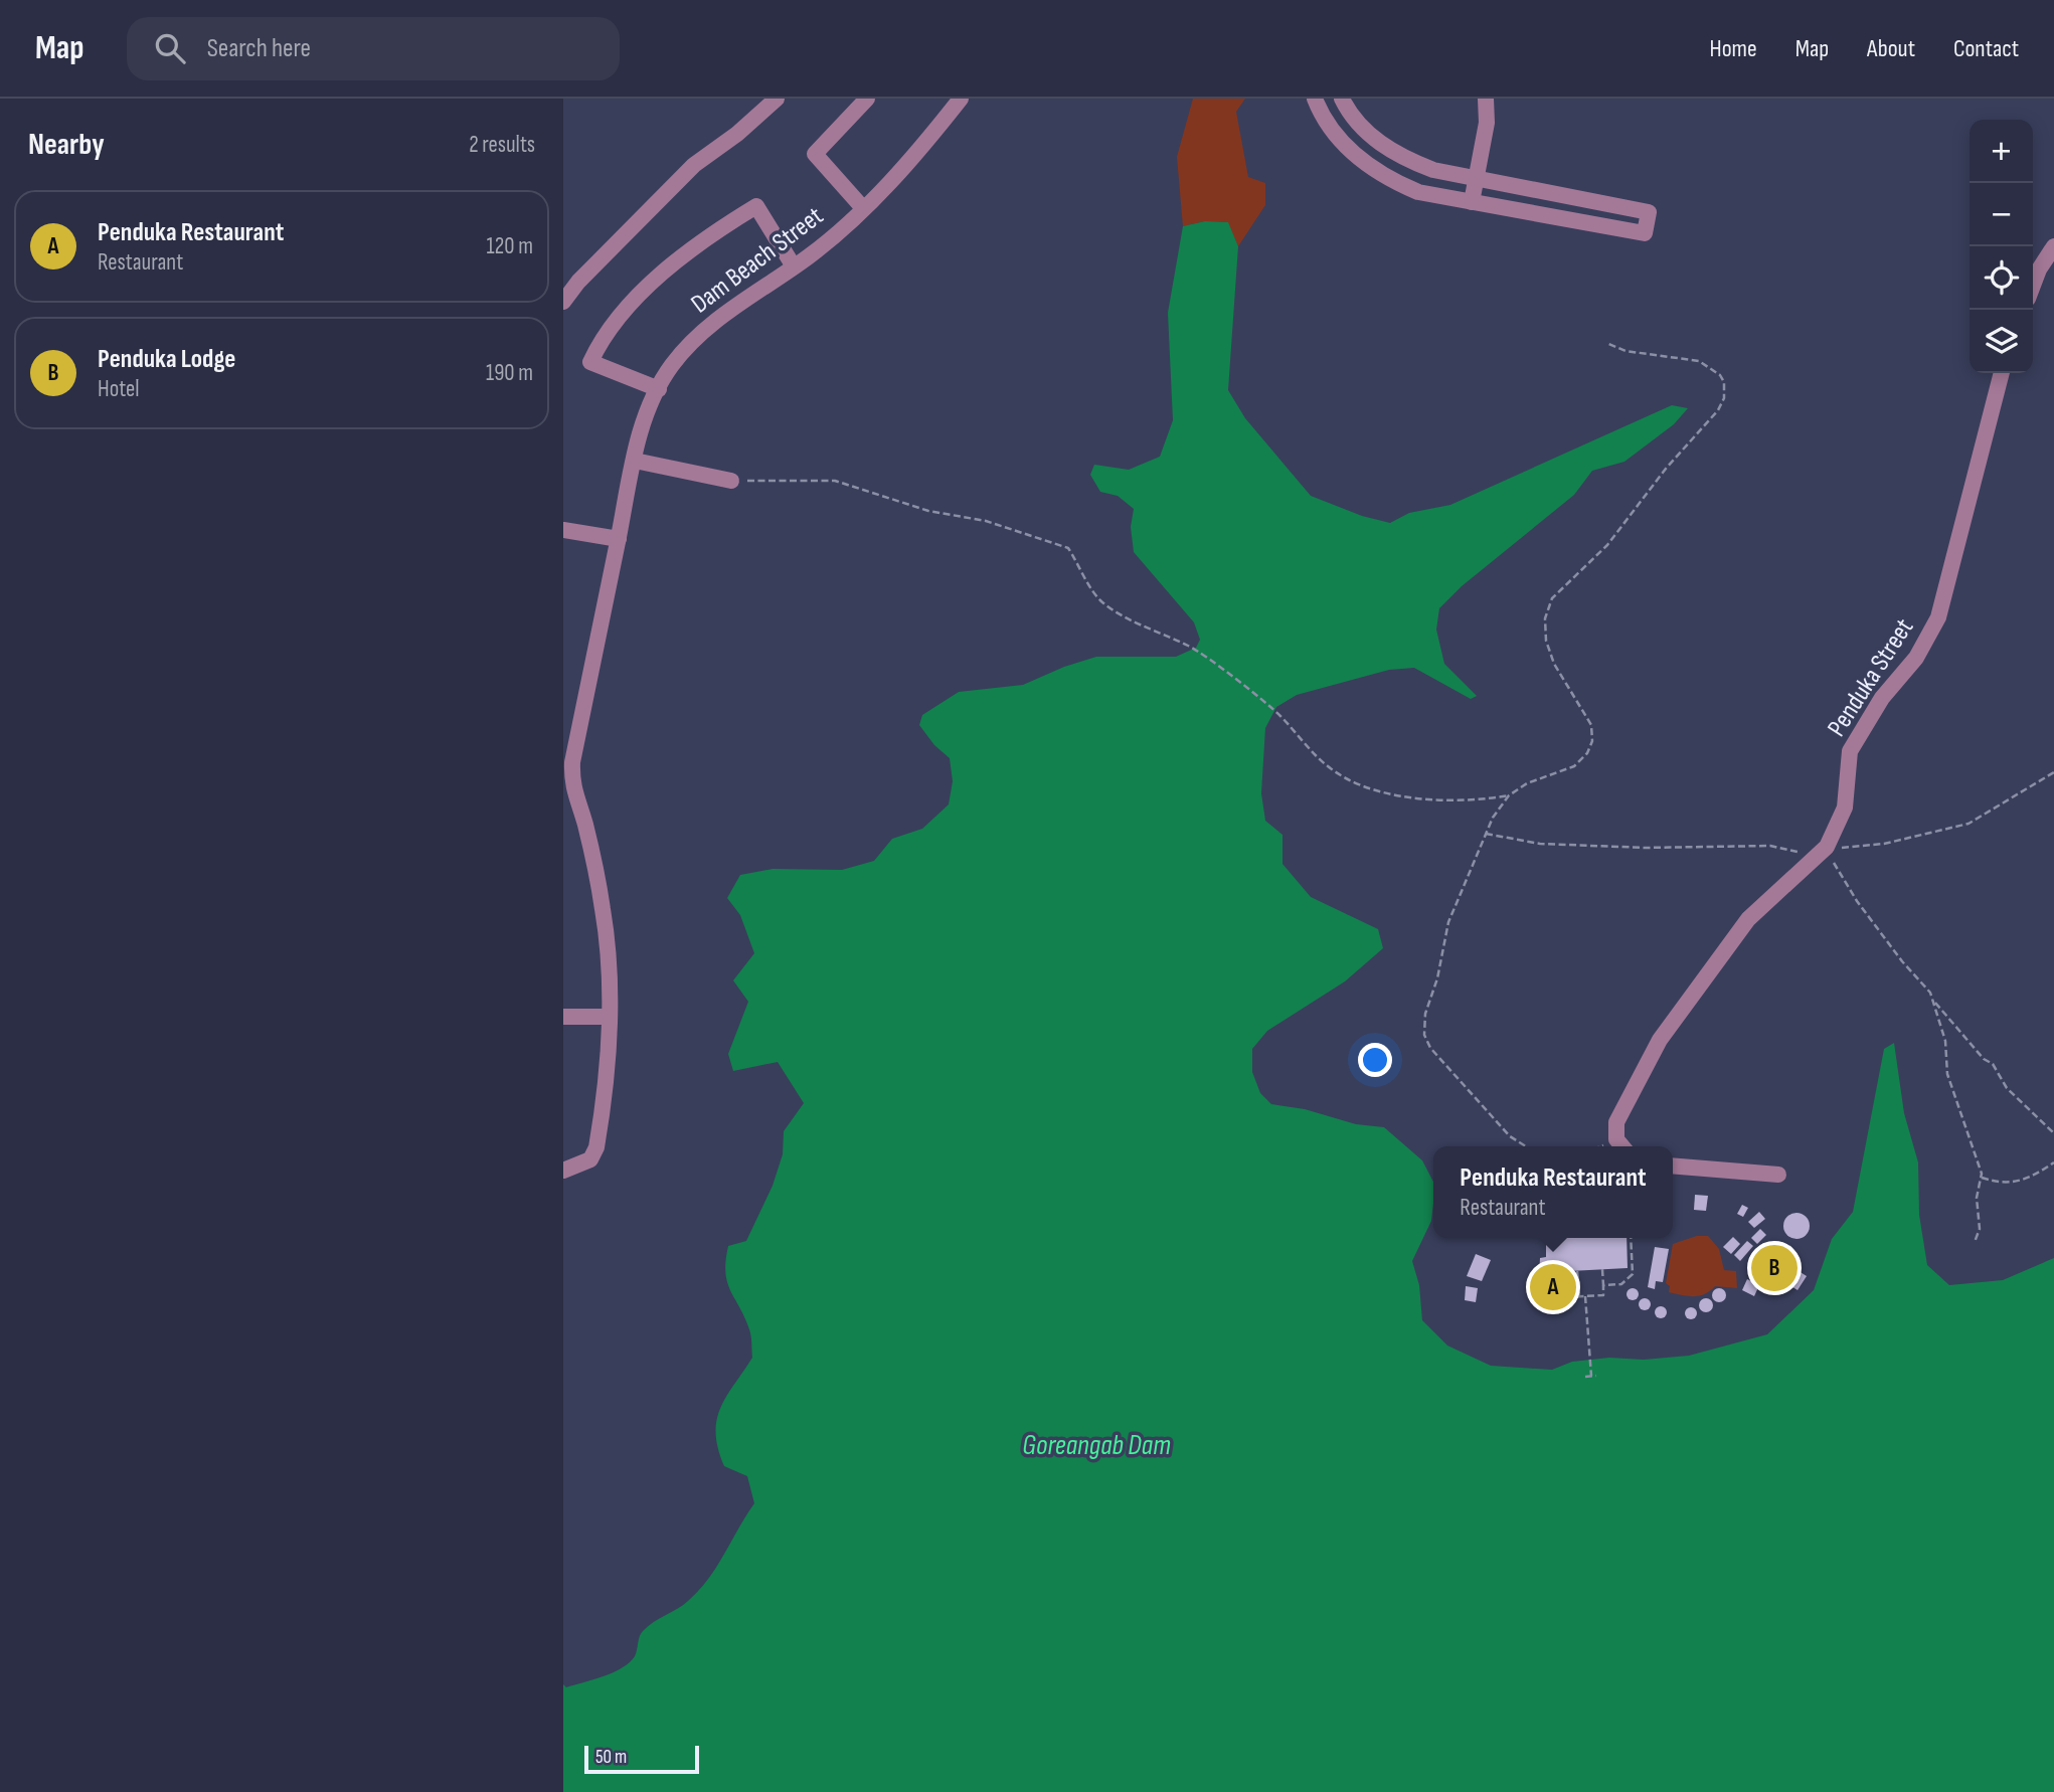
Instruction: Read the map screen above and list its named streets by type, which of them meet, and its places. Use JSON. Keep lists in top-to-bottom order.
{
  "streets": {
    "street": ["Dam Beach Street", "Penduka Street"]
  },
  "water": ["Goreangab Dam"],
  "scale_bar": "50 m",
  "page": {
    "header": "Map",
    "search": "Search here",
    "nav": [
      "Home",
      "Map",
      "About",
      "Contact"
    ],
    "heading": ["Nearby", "2 results"],
    "map_buttons": ["+", "−"],
    "list": [
      {
        "mark": "A",
        "name": "Penduka Restaurant",
        "note": "Restaurant",
        "value": "120 m"
      },
      {
        "mark": "B",
        "name": "Penduka Lodge",
        "note": "Hotel",
        "value": "190 m"
      }
    ],
    "popup": ["Penduka Restaurant", "Restaurant"],
    "pins": ["B", "A"],
    "scale": "50 m"
  }
}
